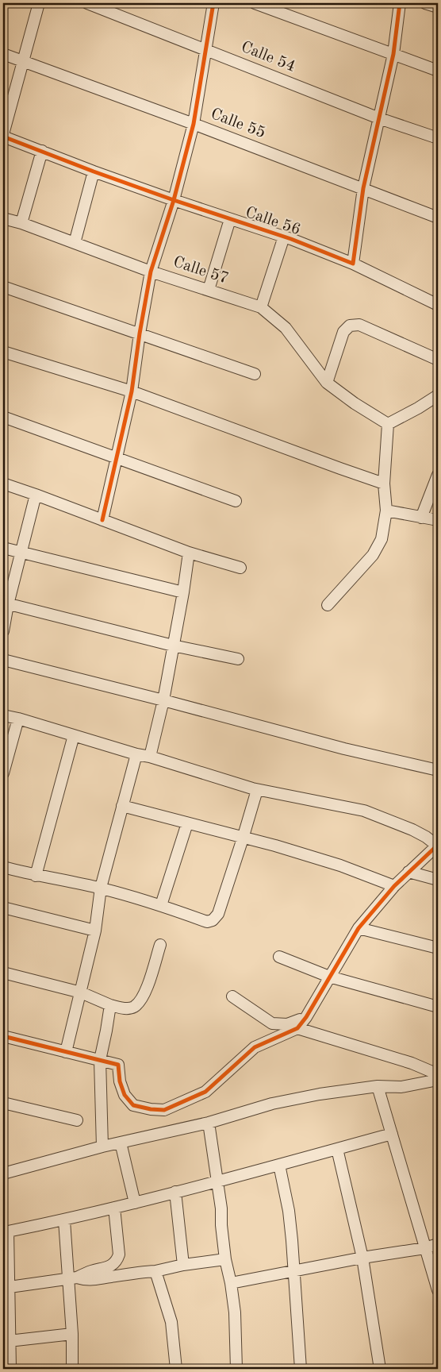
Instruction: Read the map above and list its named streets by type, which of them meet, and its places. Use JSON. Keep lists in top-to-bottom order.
{
  "streets": {
    "street": [
      "Calle 54",
      "Calle 55",
      "Calle 56",
      "Calle 57"
    ]
  }
}
